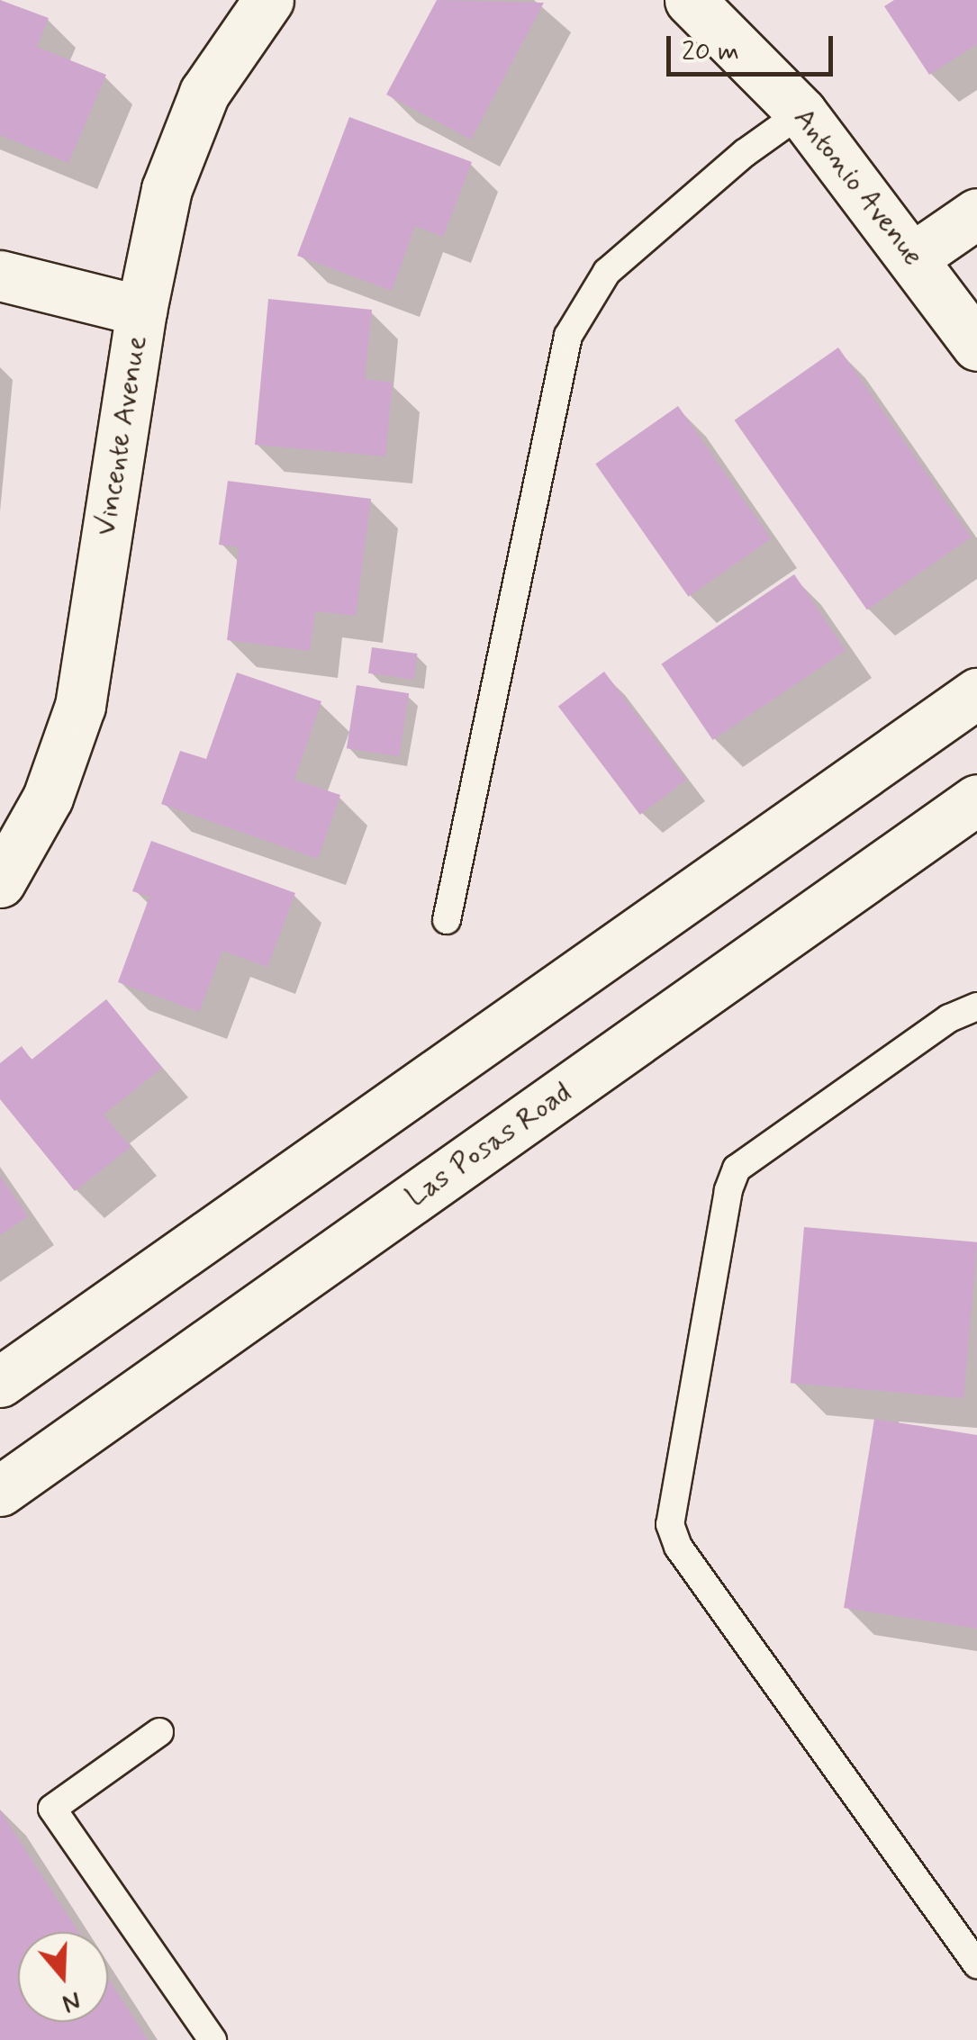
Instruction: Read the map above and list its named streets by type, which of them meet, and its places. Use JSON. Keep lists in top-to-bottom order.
{
  "streets": {
    "main road": ["Antonio Avenue", "Vincente Avenue", "Las Posas Road"]
  },
  "scale_bar": "20 m",
  "north": "bottom"
}
